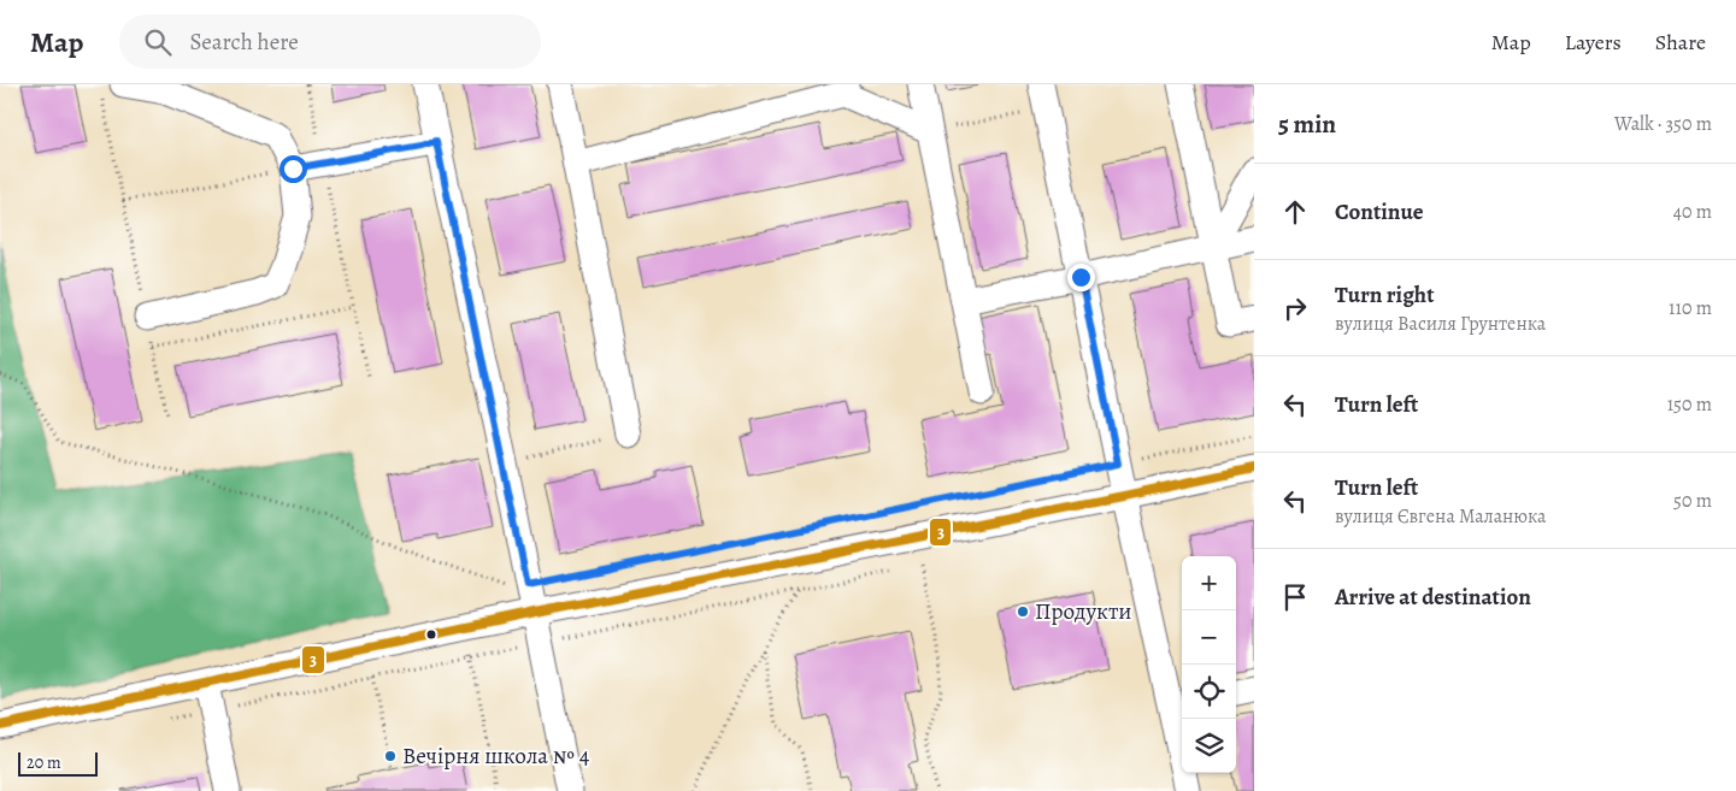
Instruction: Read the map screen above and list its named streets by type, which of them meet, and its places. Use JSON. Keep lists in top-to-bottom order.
{
  "places": ["Продукти", "Вечірня школа № 4"],
  "lines": ["transit line 3"],
  "scale_bar": "20 m",
  "page": {
    "header": "Map",
    "search": "Search here",
    "nav": ["Map", "Layers", "Share"],
    "heading": ["5 min", "Walk · 350 m"],
    "list": [
      ["Continue", "40 m"],
      ["Turn right", "вулиця Василя Грунтенка", "110 m"],
      ["Turn left", "150 m"],
      ["Turn left", "вулиця Євгена Маланюка", "50 m"],
      "Arrive at destination"
    ],
    "map_buttons": ["+", "−"],
    "scale": "20 m"
  }
}
